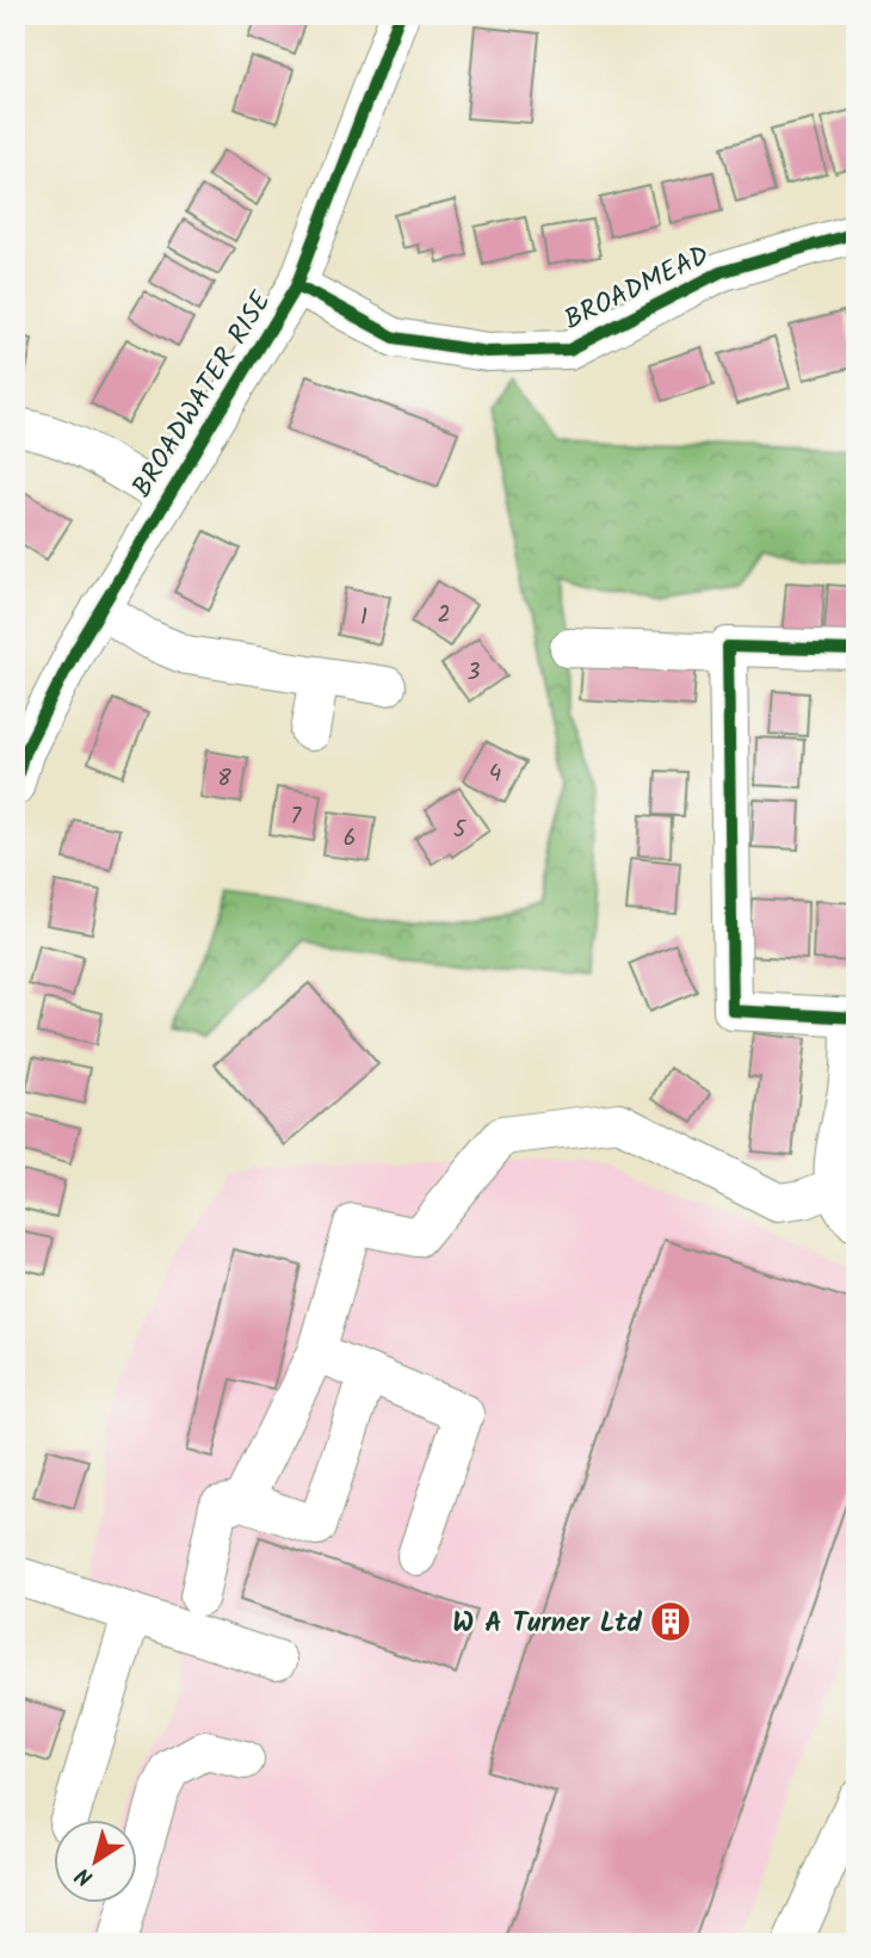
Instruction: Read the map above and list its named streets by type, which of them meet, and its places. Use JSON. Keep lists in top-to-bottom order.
{
  "streets": {
    "street": ["BROADMEAD", "BROADWATER RISE"]
  },
  "crossings": [
    ["BROADMEAD", "BROADWATER RISE"]
  ],
  "places": {
    "building": ["W A Turner Ltd"]
  },
  "house_numbers": [
    "2",
    "1",
    "3",
    "4",
    "8",
    "7",
    "5",
    "6"
  ],
  "north": "bottom left"
}
